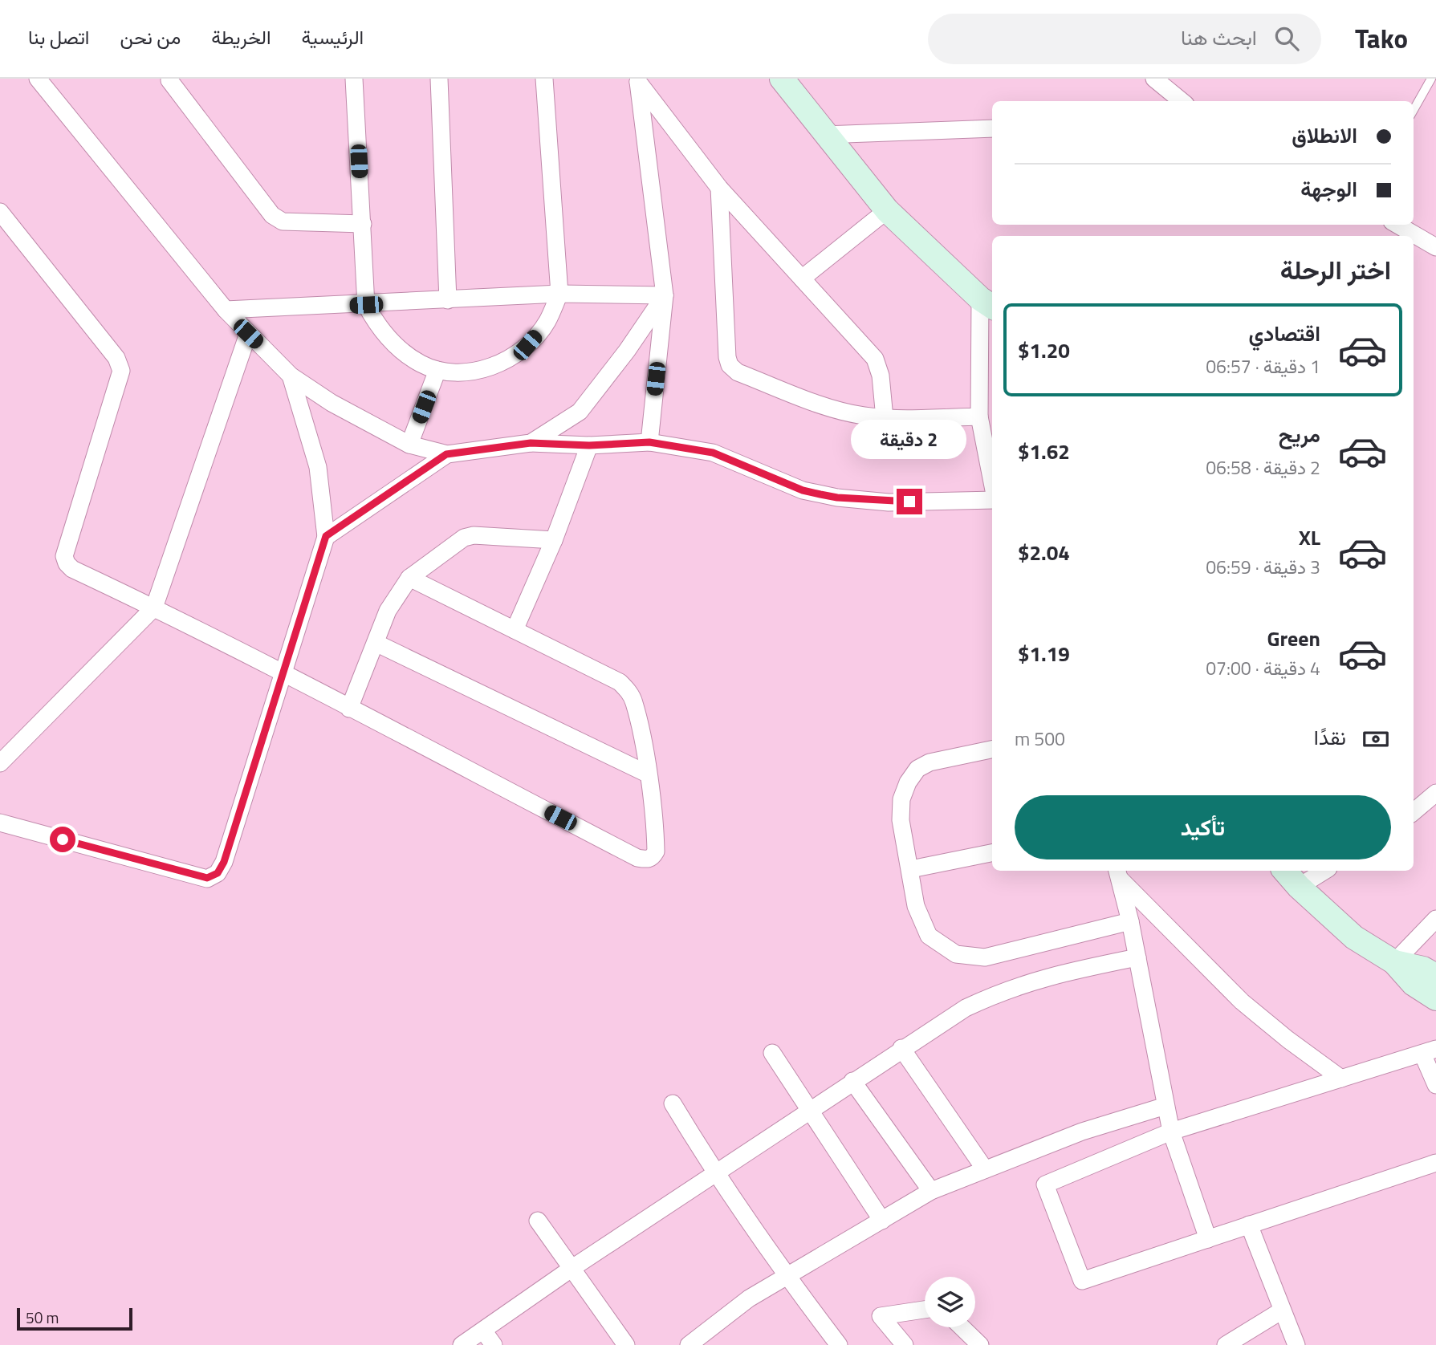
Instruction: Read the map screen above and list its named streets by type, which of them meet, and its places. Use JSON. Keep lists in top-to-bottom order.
{
  "scale_bar": "50 m",
  "page": {
    "header": "Tako",
    "search": "ابحث هنا",
    "nav": [
      "الرئيسية",
      "الخريطة",
      "من نحن",
      "اتصل بنا"
    ],
    "banner": ["الانطلاق", "الوجهة"],
    "heading": "اختر الرحلة",
    "list": [
      {
        "name": "اقتصادي",
        "note": "1 دقيقة · 06:57",
        "value": "$1.20"
      },
      {
        "name": "مريح",
        "note": "2 دقيقة · 06:58",
        "value": "$1.62"
      },
      {
        "name": "XL",
        "note": "3 دقيقة · 06:59",
        "value": "$2.04"
      },
      {
        "name": "Green",
        "note": "4 دقيقة · 07:00",
        "value": "$1.19"
      }
    ],
    "bubble": "2 دقيقة",
    "pay": ["نقدًا", "500 m"],
    "buttons": "تأكيد",
    "scale": "50 m"
  }
}
